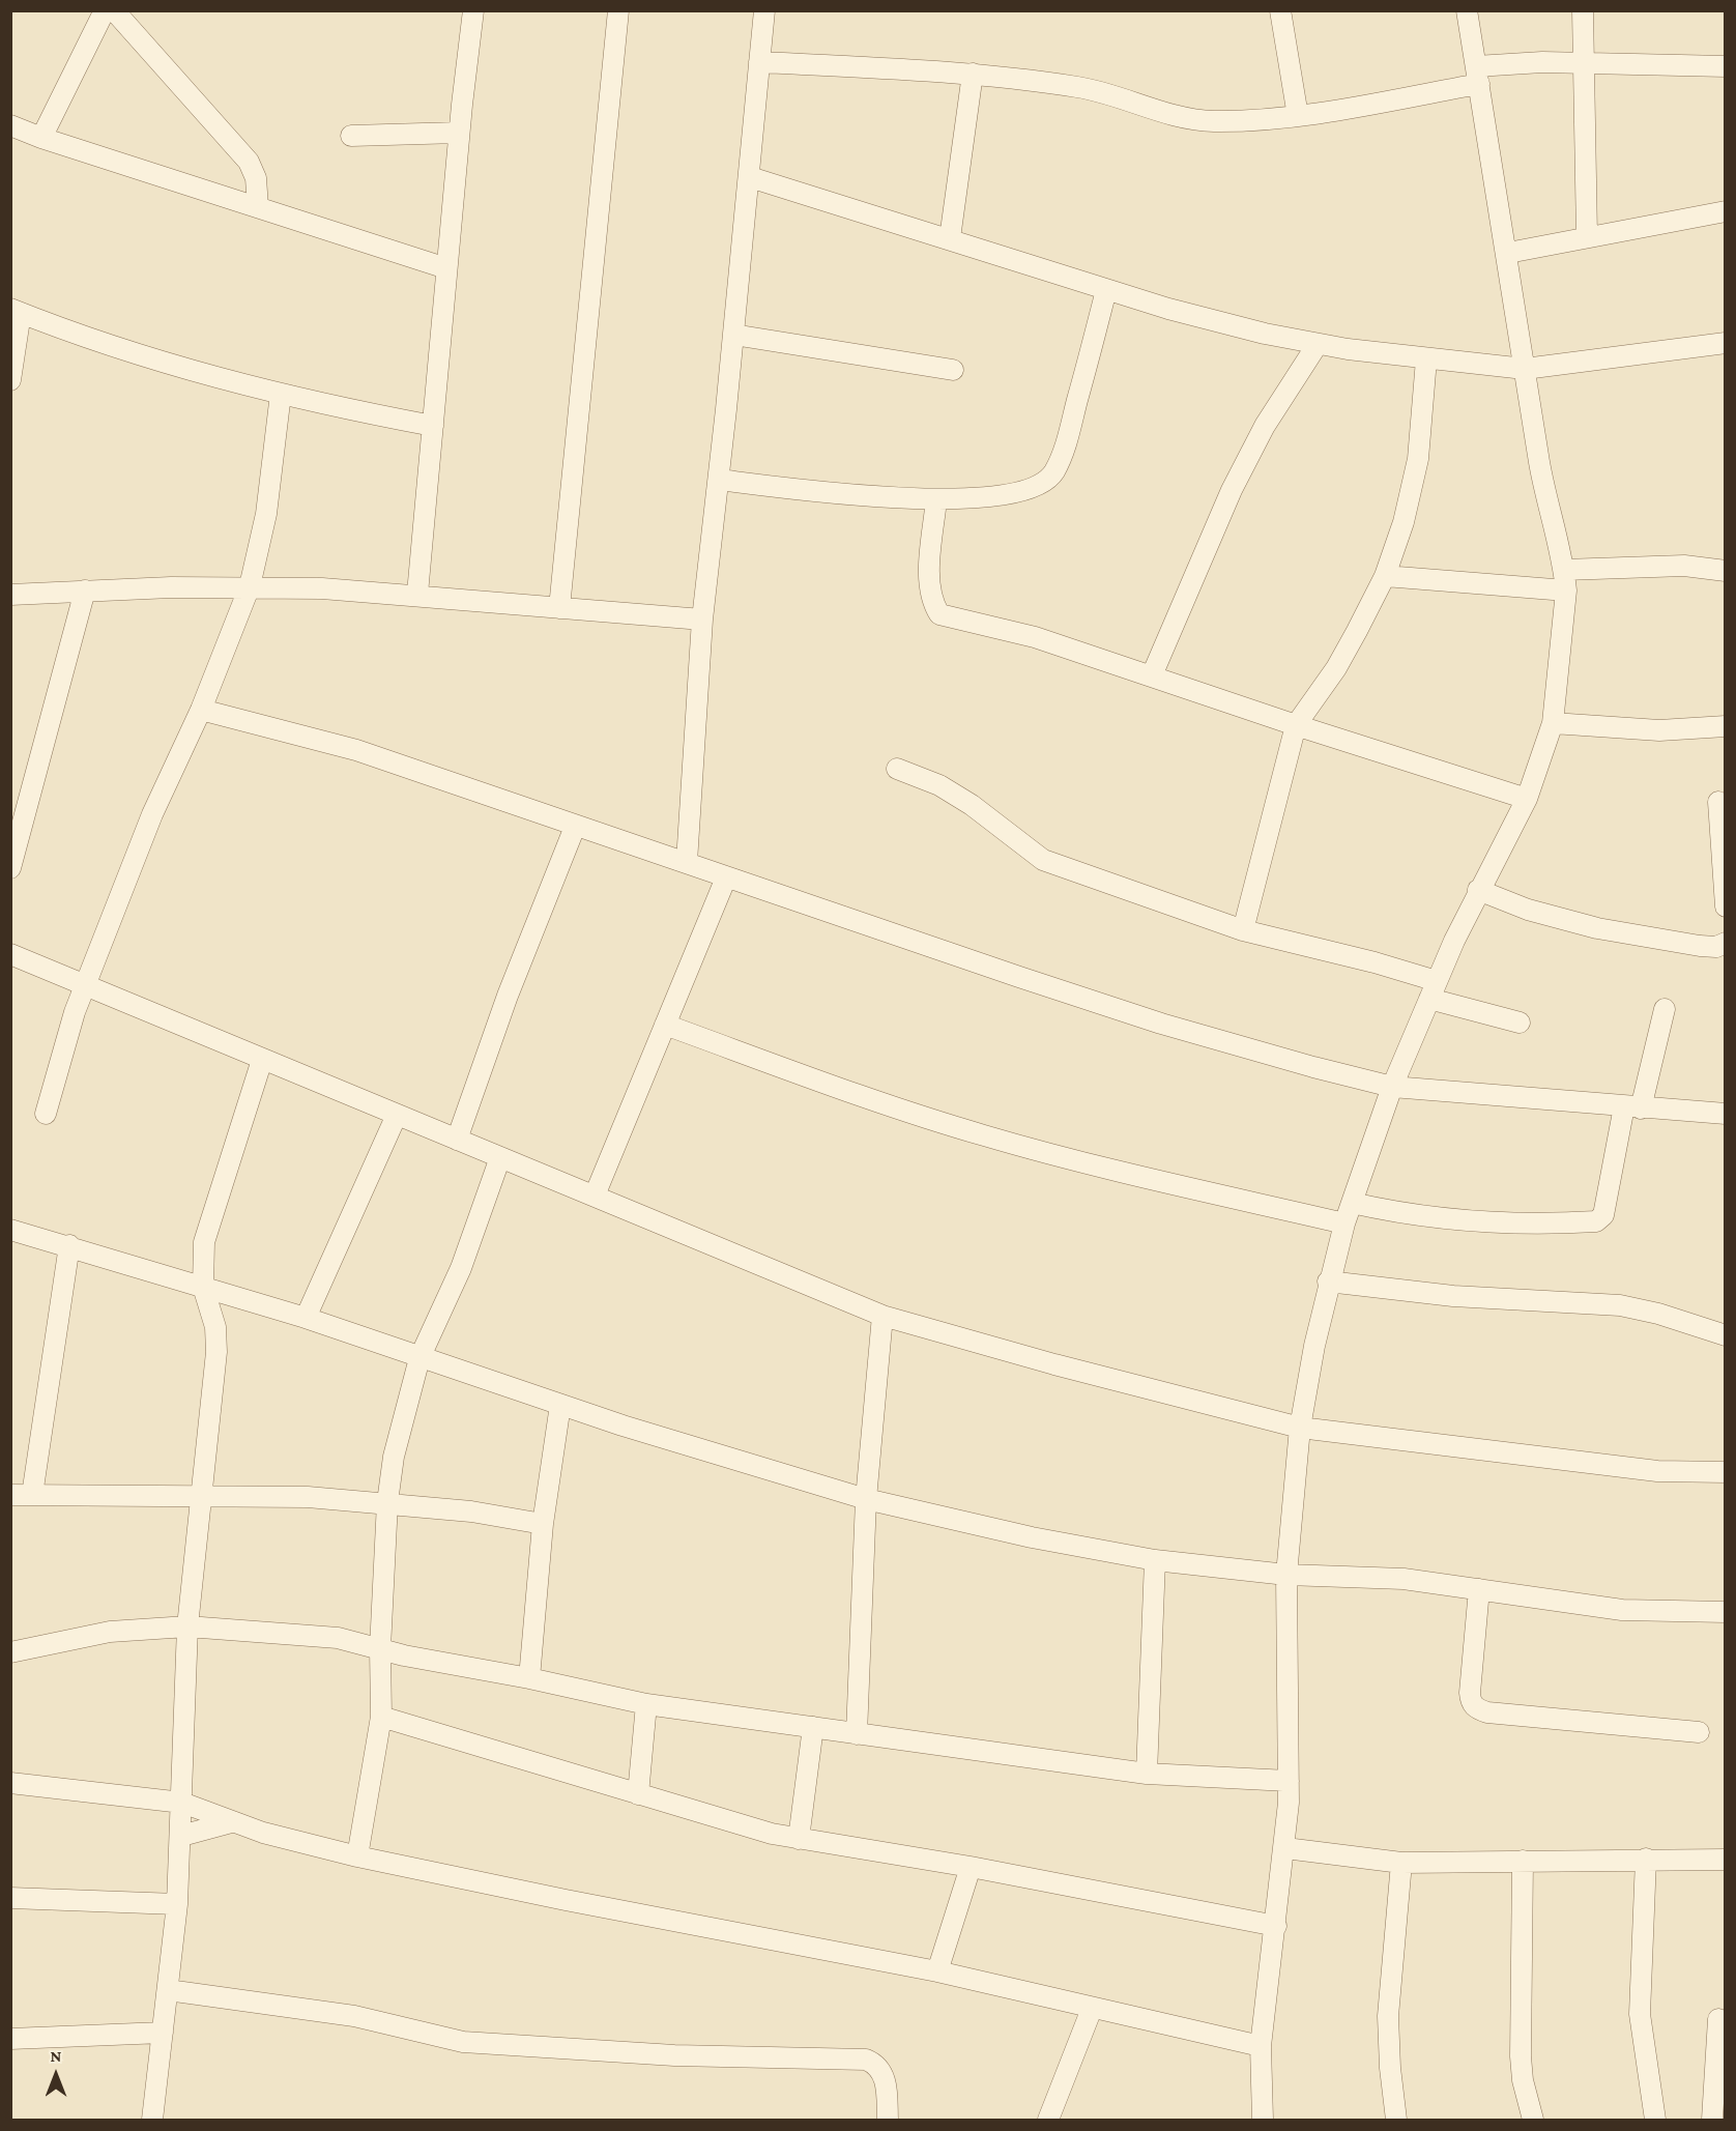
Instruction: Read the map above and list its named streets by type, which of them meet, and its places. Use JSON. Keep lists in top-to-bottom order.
{
  "north": "top"
}
